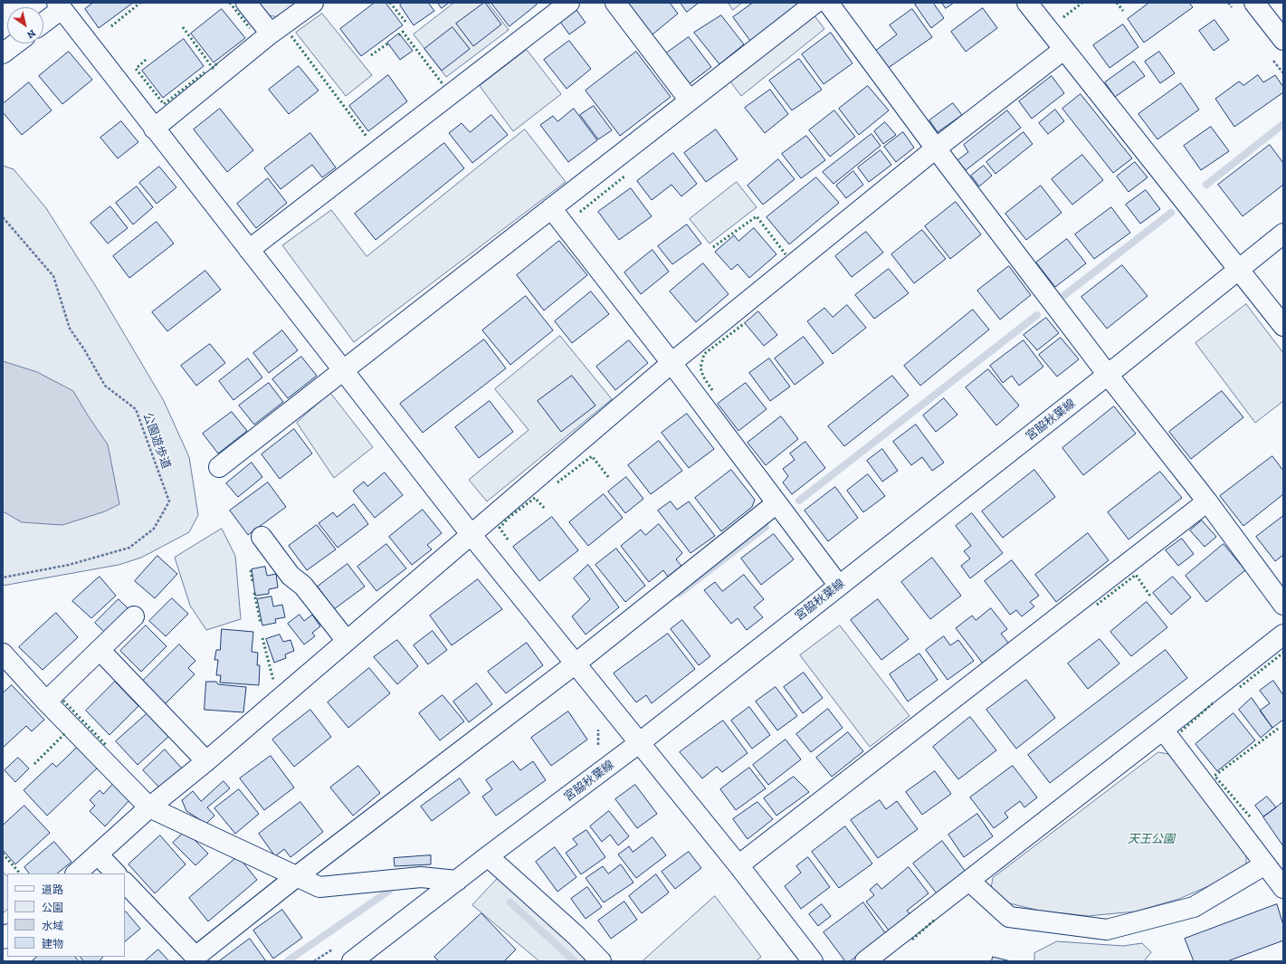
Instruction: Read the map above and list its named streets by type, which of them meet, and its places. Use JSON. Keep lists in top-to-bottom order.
{
  "streets": {
    "street": ["宮脇秋葉線"],
    "path": ["公園遊歩道"]
  },
  "parks": ["天王公園"],
  "legend": [
    "道路",
    "公園",
    "水域",
    "建物"
  ],
  "north": "bottom right"
}
